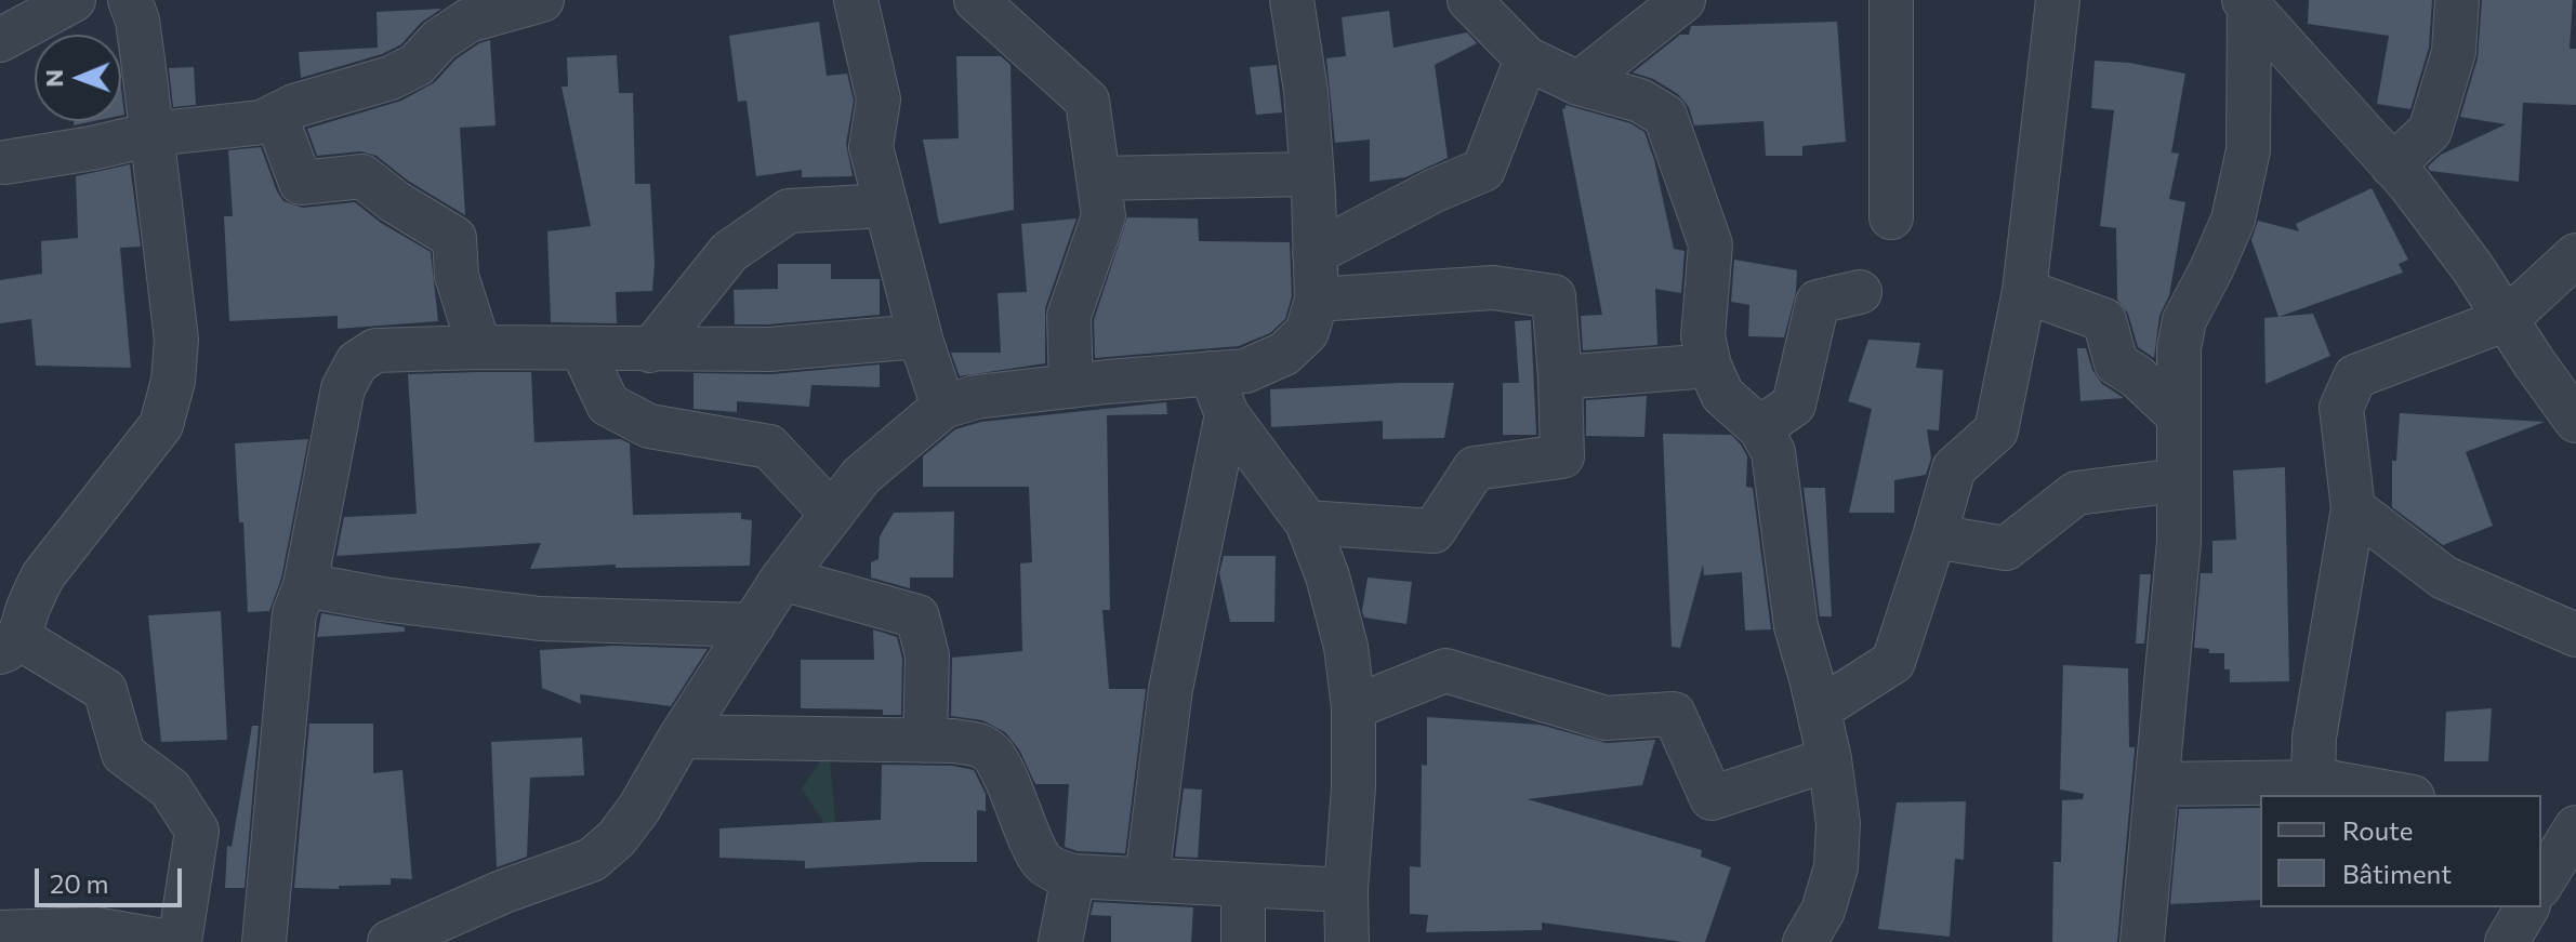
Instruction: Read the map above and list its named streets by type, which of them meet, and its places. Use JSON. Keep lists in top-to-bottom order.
{
  "legend": ["Route", "Bâtiment"],
  "scale_bar": "20 m",
  "north": "left"
}
